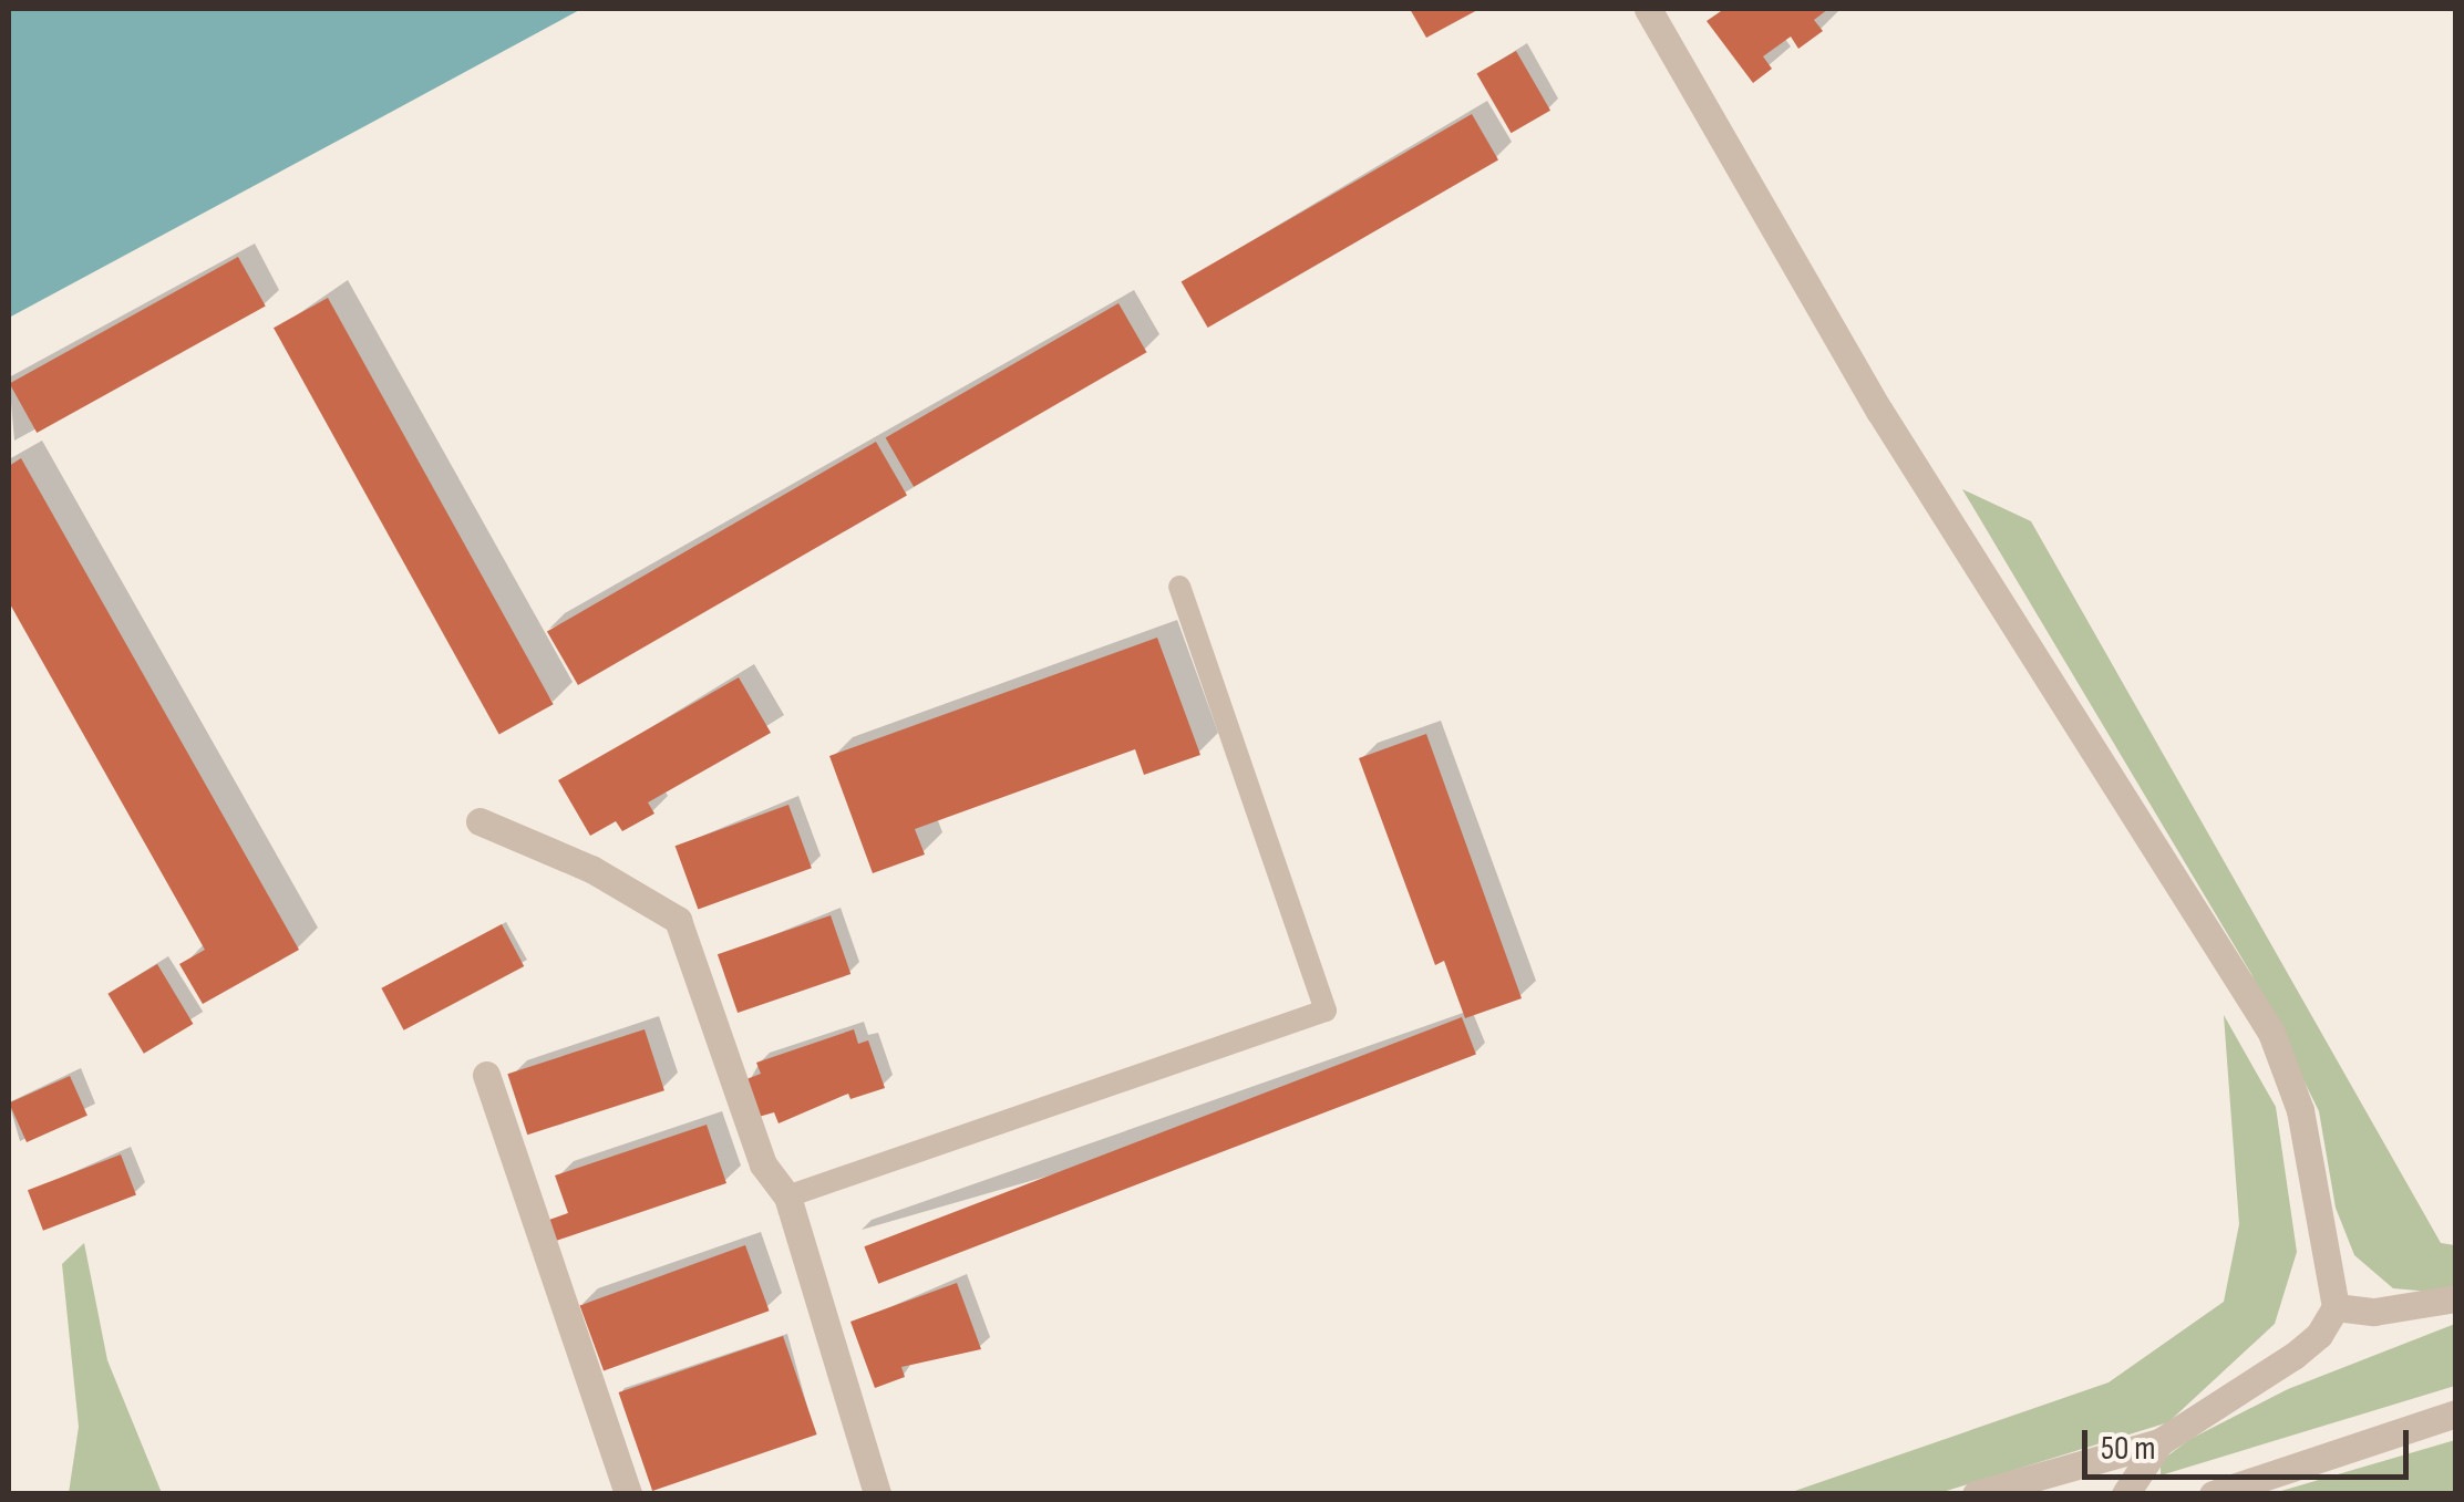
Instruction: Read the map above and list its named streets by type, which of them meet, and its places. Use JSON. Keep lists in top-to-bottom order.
{
  "scale_bar": "50 m"
}
